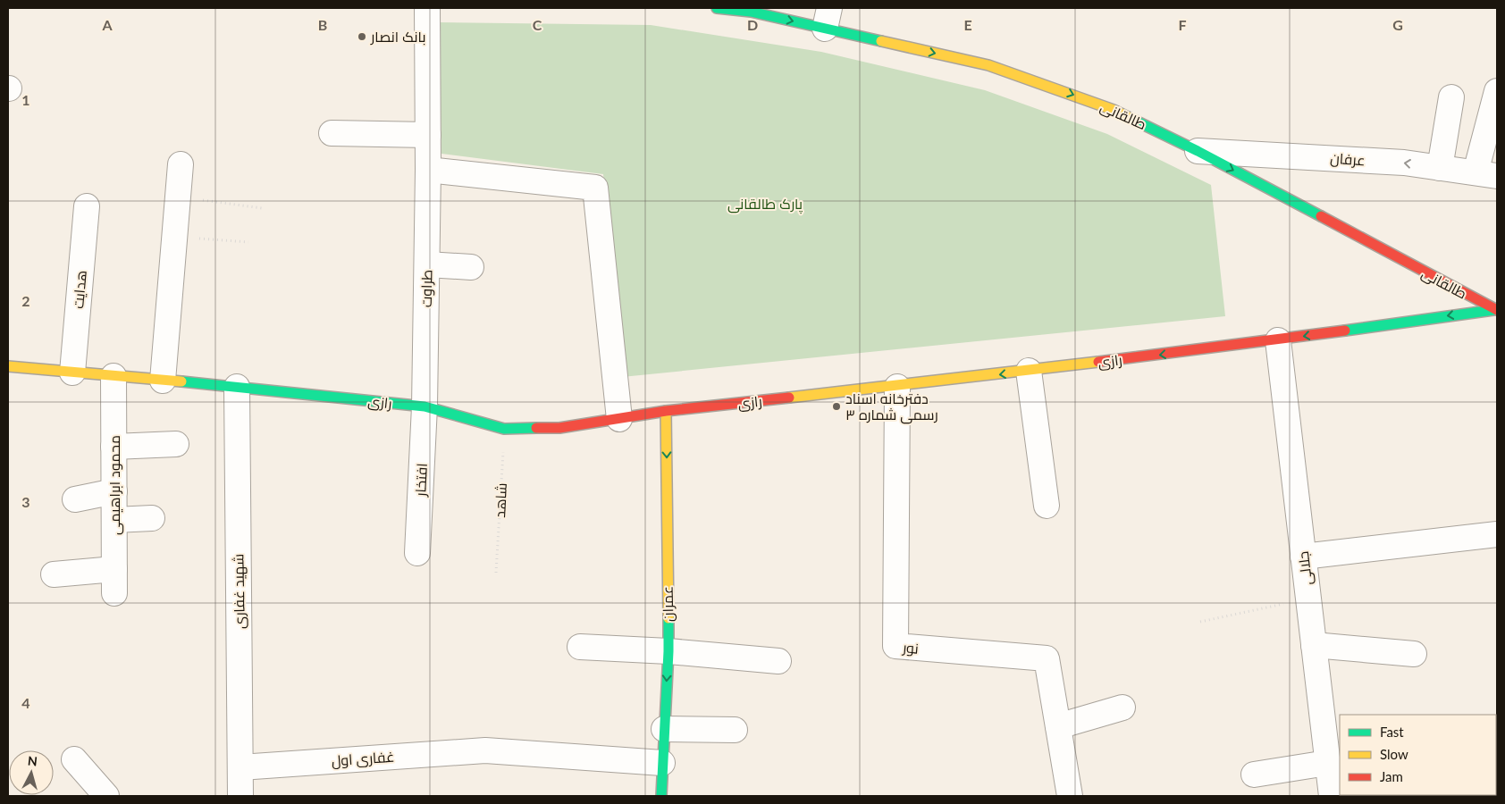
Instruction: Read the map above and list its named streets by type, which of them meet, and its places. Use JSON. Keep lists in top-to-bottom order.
{
  "streets": {
    "street": [
      "طالقانی",
      "عرفان",
      "طراوت",
      "هدایت",
      "رازی",
      "افتخار",
      "محمود ابراهیمی",
      "جلالی",
      "شهید غفاری",
      "عمران",
      "نور",
      "غفاری اول"
    ],
    "path": ["شاهد"]
  },
  "crossings": [
    ["طالقانی", "عرفان"],
    ["طالقانی", "رازی"],
    ["طراوت", "رازی"],
    ["طراوت", "افتخار"],
    ["هدایت", "رازی"],
    ["رازی", "افتخار"],
    ["رازی", "محمود ابراهیمی"],
    ["رازی", "شاهد"],
    ["رازی", "جلالی"],
    ["رازی", "شهید غفاری"],
    ["رازی", "عمران"],
    ["رازی", "نور"],
    ["شهید غفاری", "غفاری اول"],
    ["عمران", "غفاری اول"]
  ],
  "one_way": [
    "طالقانی",
    "عرفان",
    "رازی",
    "عمران"
  ],
  "parks": ["پارک طالقانی"],
  "places": ["بانک انصار", "دفترخانه اسناد رسمی شماره ۳"],
  "legend": ["Fast", "Slow", "Jam"],
  "north": "top",
  "grid": {
    "columns": [
      "A",
      "B",
      "C",
      "D",
      "E",
      "F",
      "G"
    ],
    "rows": [
      "1",
      "2",
      "3",
      "4"
    ]
  }
}
